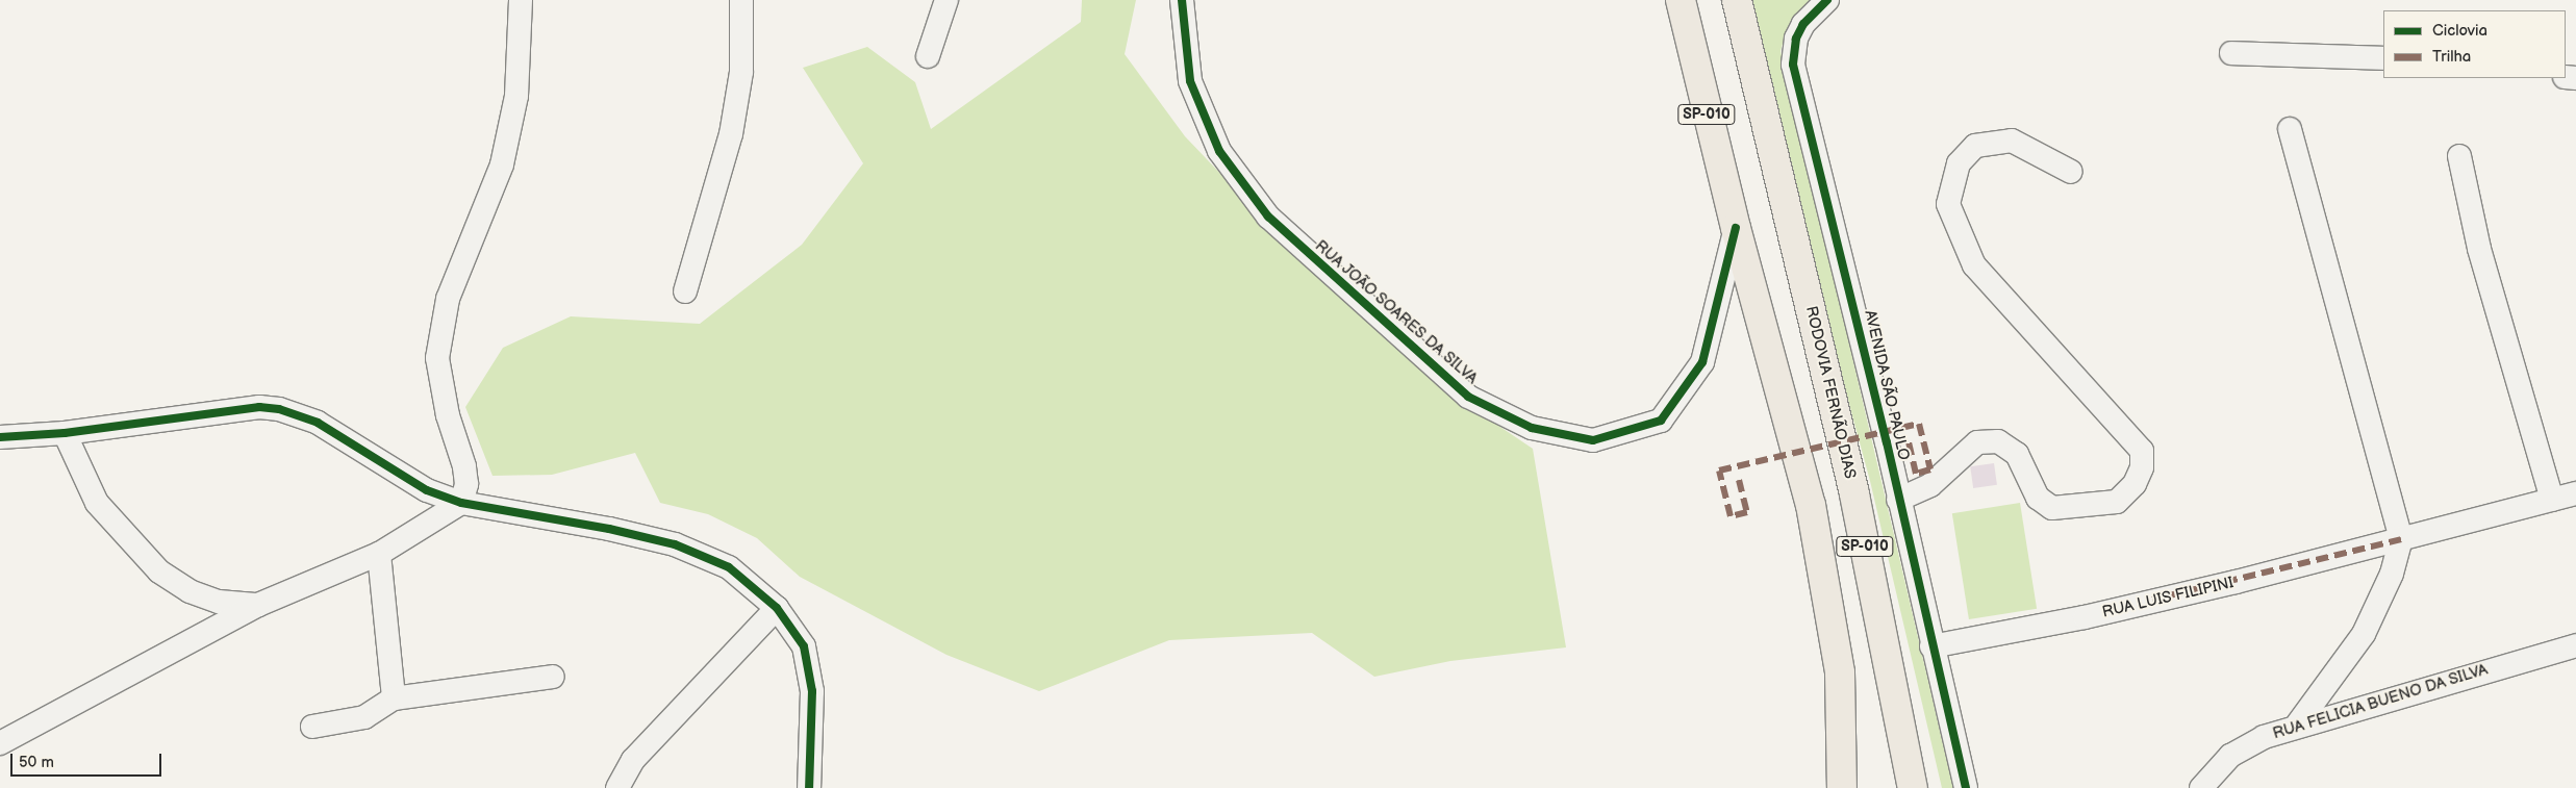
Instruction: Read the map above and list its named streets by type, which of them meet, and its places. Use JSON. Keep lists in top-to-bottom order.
{
  "streets": {
    "highway": ["SP-010", "RODOVIA FERNÃO DIAS"],
    "street": [
      "RUA JOÃO SOARES DA SILVA",
      "AVENIDA SÃO PAULO",
      "RUA LUIS FILIPINI",
      "RUA FELICIA BUENO DA SILVA"
    ]
  },
  "crossings": [
    ["SP-010", "RUA JOÃO SOARES DA SILVA"],
    ["AVENIDA SÃO PAULO", "RUA LUIS FILIPINI"]
  ],
  "legend": ["Ciclovia", "Trilha"],
  "scale_bar": "50 m"
}
